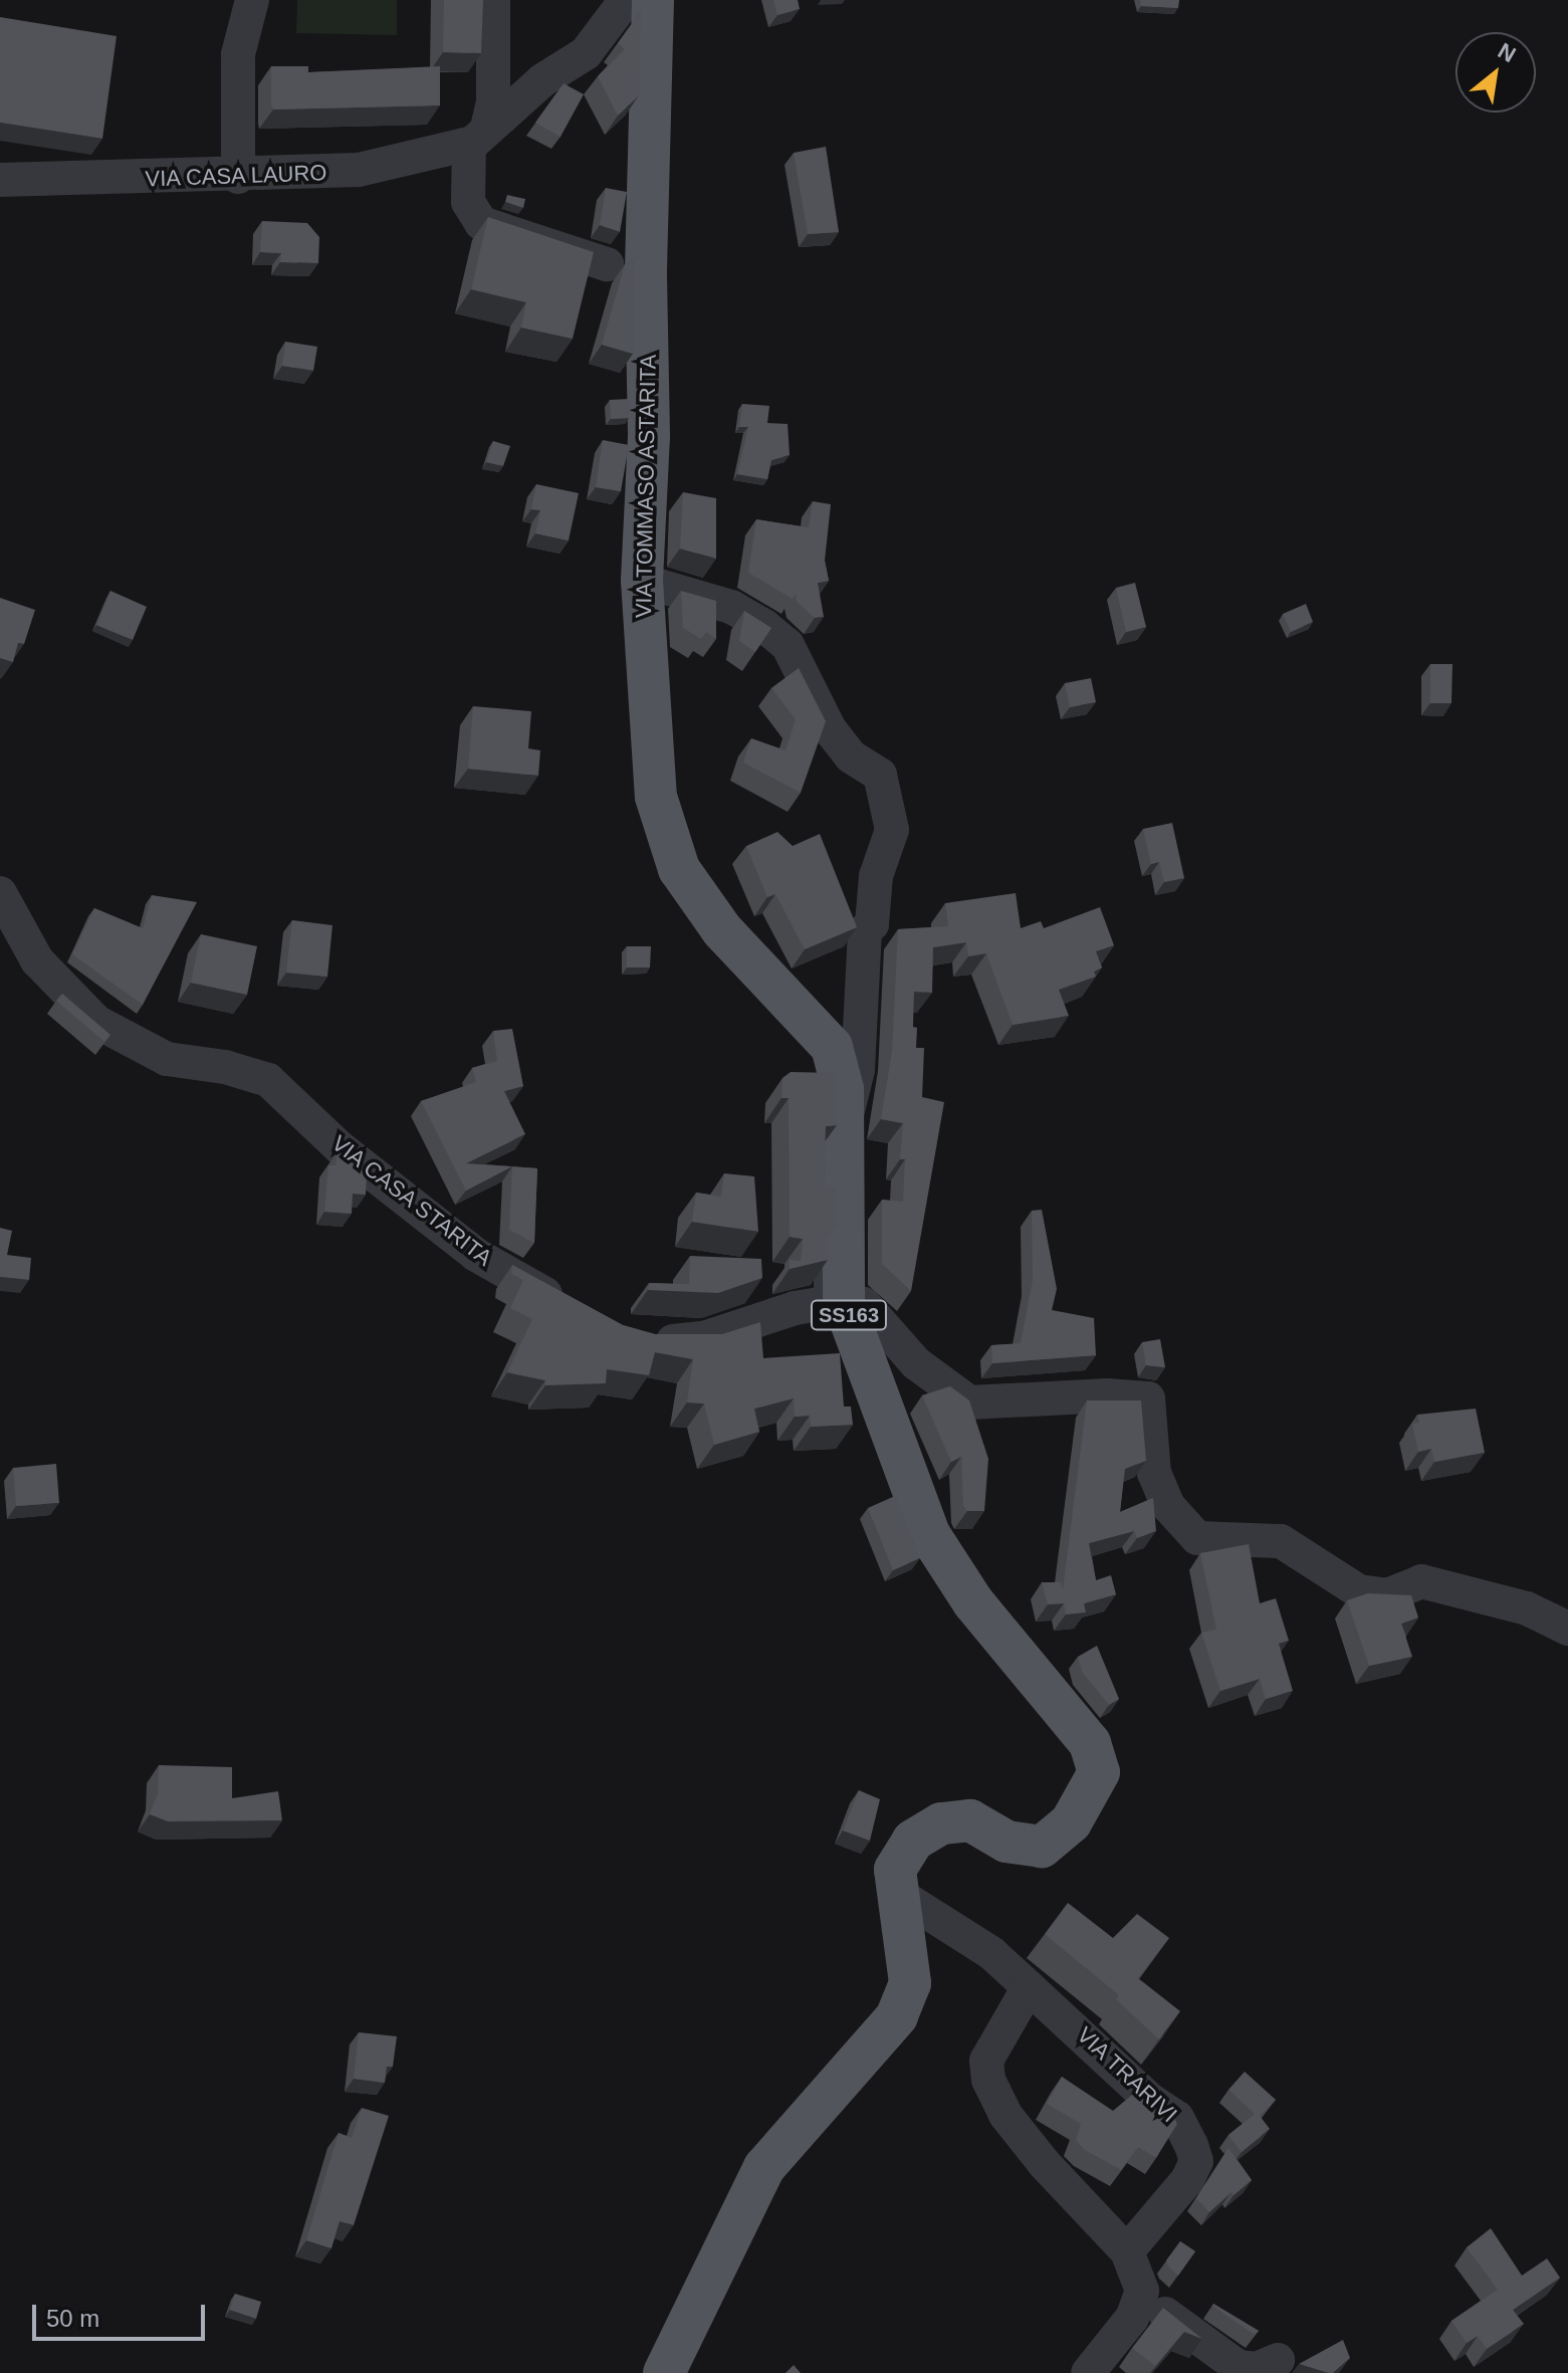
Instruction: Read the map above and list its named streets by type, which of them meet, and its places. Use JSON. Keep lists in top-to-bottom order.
{
  "streets": {
    "main road": ["VIA TOMMASO ASTARITA", "SS163"],
    "street": ["VIA CASA LAURO", "VIA CASA STARITA", "VIA TRARIVI"]
  },
  "crossings": [
    ["VIA TOMMASO ASTARITA", "VIA TRARIVI"]
  ],
  "scale_bar": "50 m",
  "north": "top right"
}
